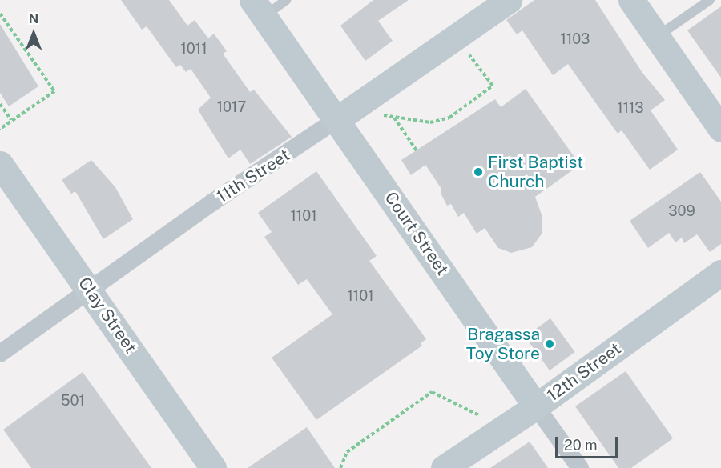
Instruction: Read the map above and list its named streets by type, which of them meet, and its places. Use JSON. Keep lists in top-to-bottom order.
{
  "streets": {
    "street": [
      "11th Street",
      "Court Street",
      "Clay Street",
      "12th Street"
    ]
  },
  "crossings": [
    ["11th Street", "Court Street"],
    ["11th Street", "Clay Street"],
    ["Court Street", "12th Street"]
  ],
  "places": ["First Baptist Church", "Bragassa Toy Store"],
  "house_numbers": [
    "1103",
    "1011",
    "1017",
    "1113",
    "309",
    "1101",
    "1101",
    "501"
  ],
  "scale_bar": "20 m",
  "north": "top"
}
